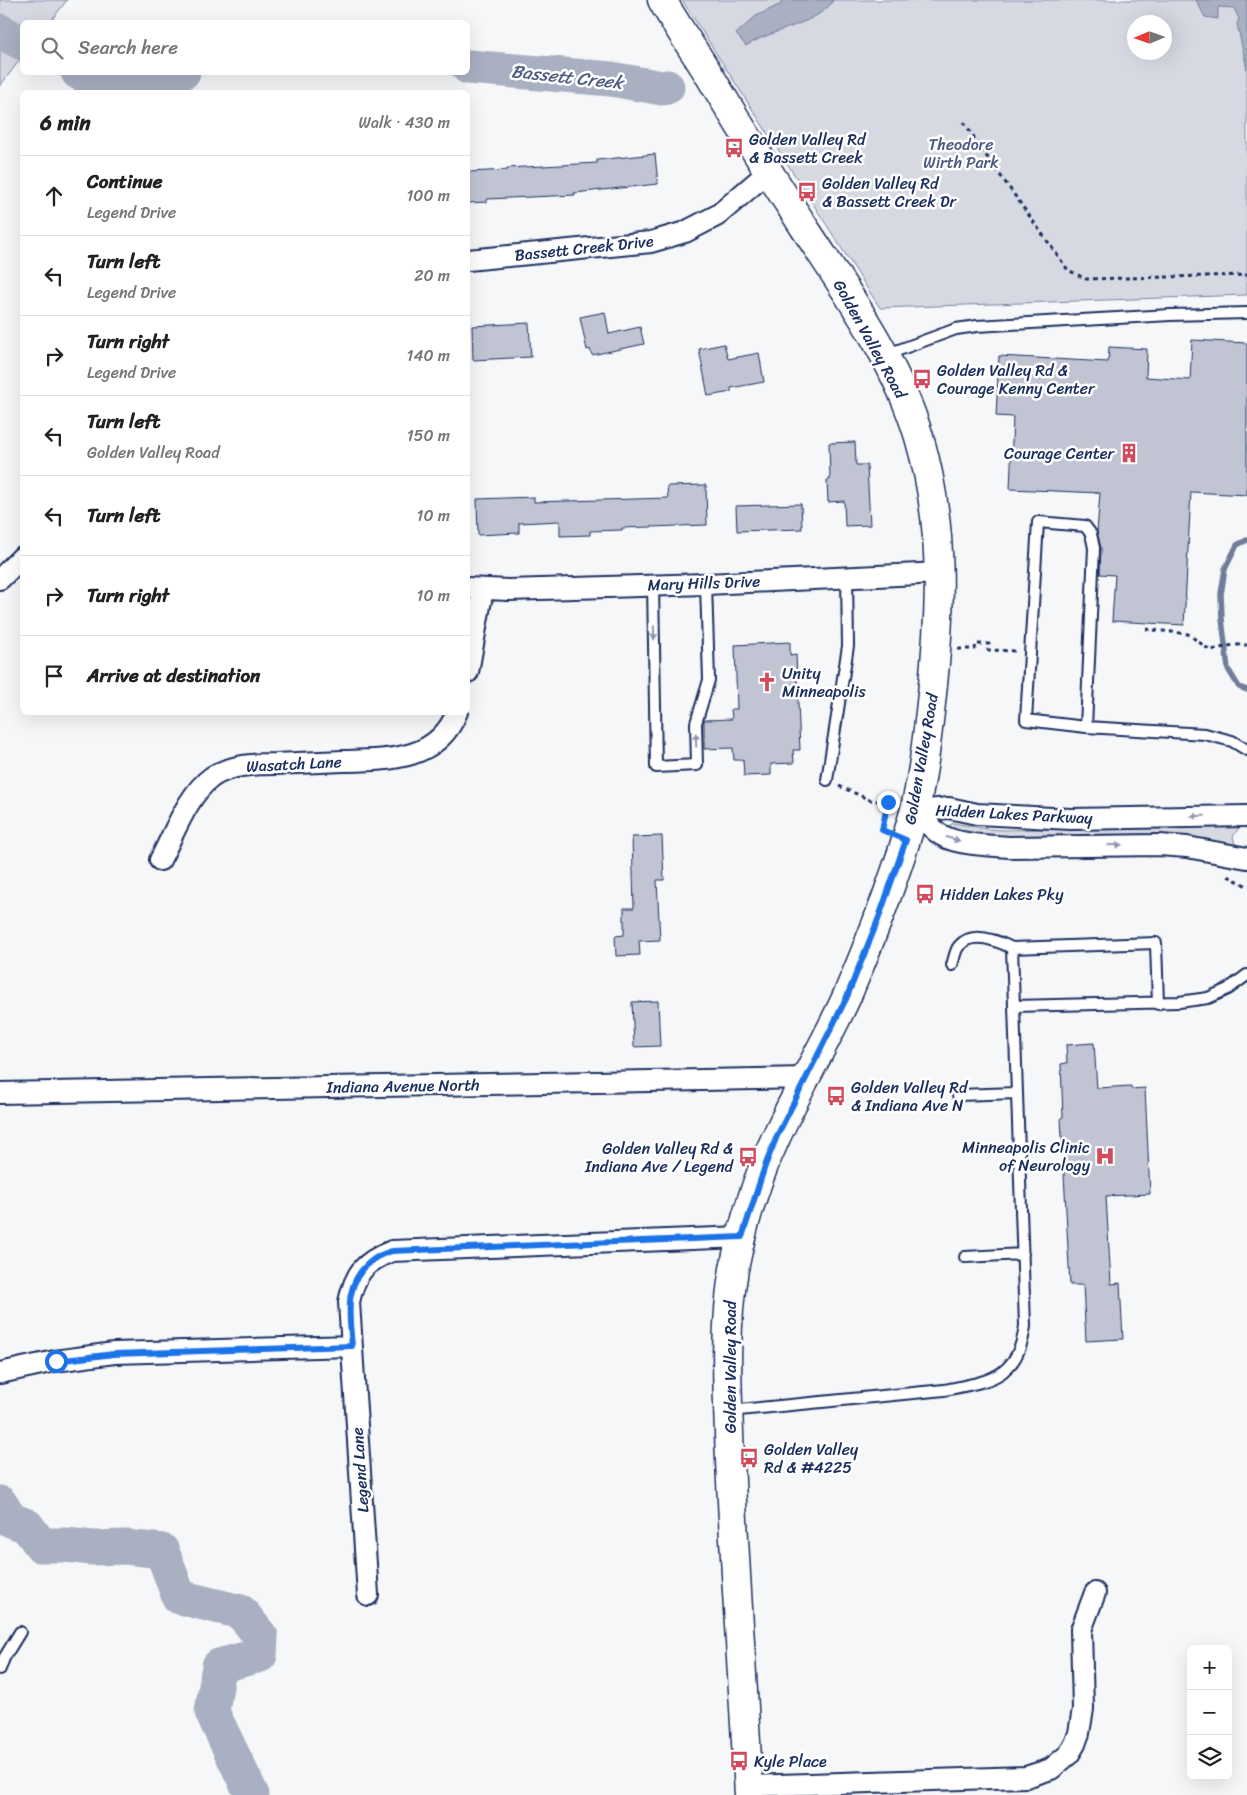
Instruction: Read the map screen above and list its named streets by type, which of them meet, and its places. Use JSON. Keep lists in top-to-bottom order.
{
  "streets": {
    "street": [
      "Bassett Creek Drive",
      "Golden Valley Road",
      "Mary Hills Drive",
      "Wasatch Lane",
      "Hidden Lakes Parkway",
      "Indiana Avenue North",
      "Legend Lane"
    ]
  },
  "crossings": [
    ["Bassett Creek Drive", "Golden Valley Road"],
    ["Golden Valley Road", "Mary Hills Drive"],
    ["Golden Valley Road", "Hidden Lakes Parkway"],
    ["Golden Valley Road", "Indiana Avenue North"],
    ["Golden Valley Road", "Legend Lane"]
  ],
  "water": ["Bassett Creek"],
  "parks": ["Theodore Wirth Park"],
  "places": {
    "bus stop": [
      "Golden Valley Rd & Bassett Creek",
      "Golden Valley Rd & Bassett Creek Dr",
      "Golden Valley Rd & Courage Kenny Center",
      "Hidden Lakes Pky",
      "Golden Valley Rd & Indiana Ave N",
      "Golden Valley Rd & Indiana Ave / Legend",
      "Golden Valley Rd & #4225",
      "Kyle Place"
    ],
    "building": ["Courage Center"],
    "church": ["Unity Minneapolis"],
    "hospital": ["Minneapolis Clinic of Neurology"]
  },
  "north": "left",
  "page": {
    "search": "Search here",
    "heading": ["6 min", "Walk · 430 m"],
    "list": [
      ["Continue", "Legend Drive", "100 m"],
      ["Turn left", "Legend Drive", "20 m"],
      ["Turn right", "Legend Drive", "140 m"],
      ["Turn left", "Golden Valley Road", "150 m"],
      ["Turn left", "10 m"],
      ["Turn right", "10 m"],
      "Arrive at destination"
    ],
    "map_buttons": ["+", "−"]
  }
}
